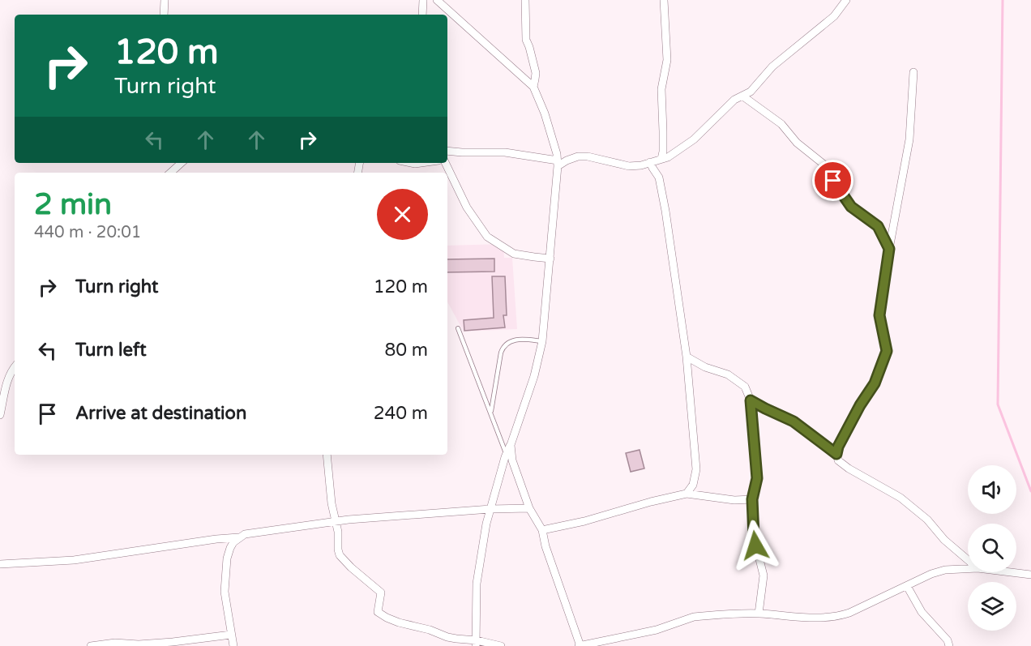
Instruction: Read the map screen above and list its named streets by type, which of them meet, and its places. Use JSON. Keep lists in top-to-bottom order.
{
  "page": {
    "turn": ["120 m", "Turn right"],
    "heading": ["2 min", "440 m · 20:01"],
    "list": [
      {
        "name": "Turn right",
        "value": "120 m"
      },
      {
        "name": "Turn left",
        "value": "80 m"
      },
      {
        "name": "Arrive at destination",
        "value": "240 m"
      }
    ]
  }
}
